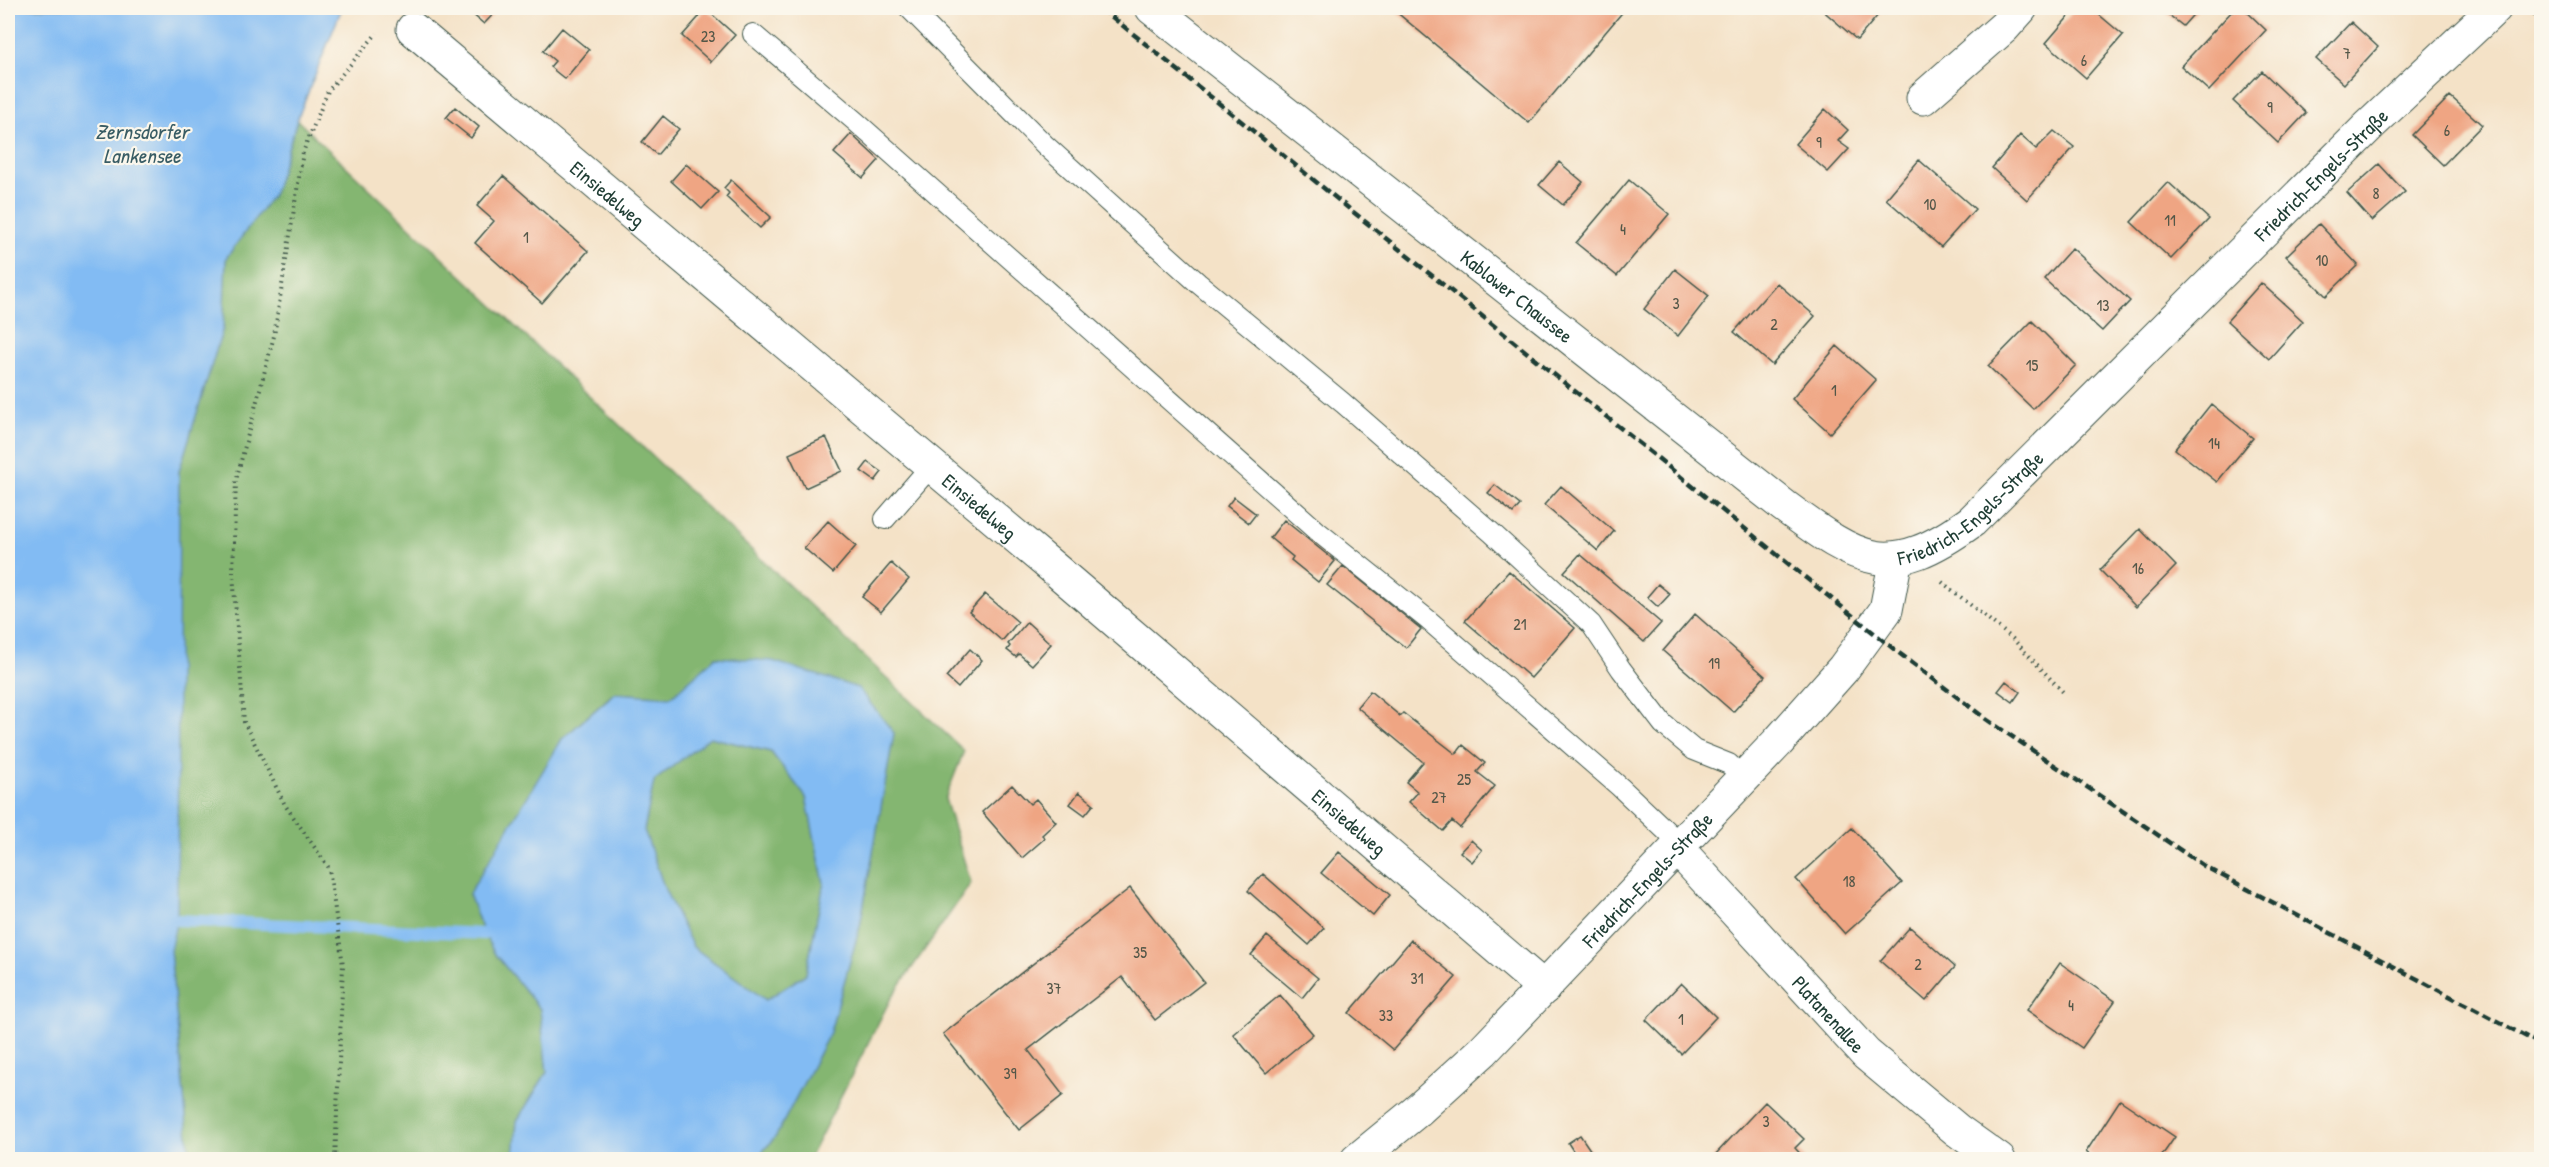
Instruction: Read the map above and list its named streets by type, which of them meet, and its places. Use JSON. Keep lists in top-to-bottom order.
{
  "streets": {
    "street": [
      "Friedrich-Engels-Straße",
      "Einsiedelweg",
      "Kablower Chaussee",
      "Platanenallee"
    ]
  },
  "crossings": [
    ["Friedrich-Engels-Straße", "Einsiedelweg"],
    ["Friedrich-Engels-Straße", "Kablower Chaussee"],
    ["Friedrich-Engels-Straße", "Platanenallee"]
  ],
  "water": ["Zernsdorfer Lankensee"],
  "house_numbers": [
    "23",
    "7",
    "6",
    "9",
    "6",
    "9",
    "8",
    "10",
    "11",
    "4",
    "1",
    "10",
    "3",
    "13",
    "2",
    "15",
    "1",
    "14",
    "16",
    "21",
    "19",
    "25",
    "27",
    "18",
    "35",
    "2",
    "31",
    "37",
    "4",
    "33",
    "1",
    "39",
    "3"
  ]
}
